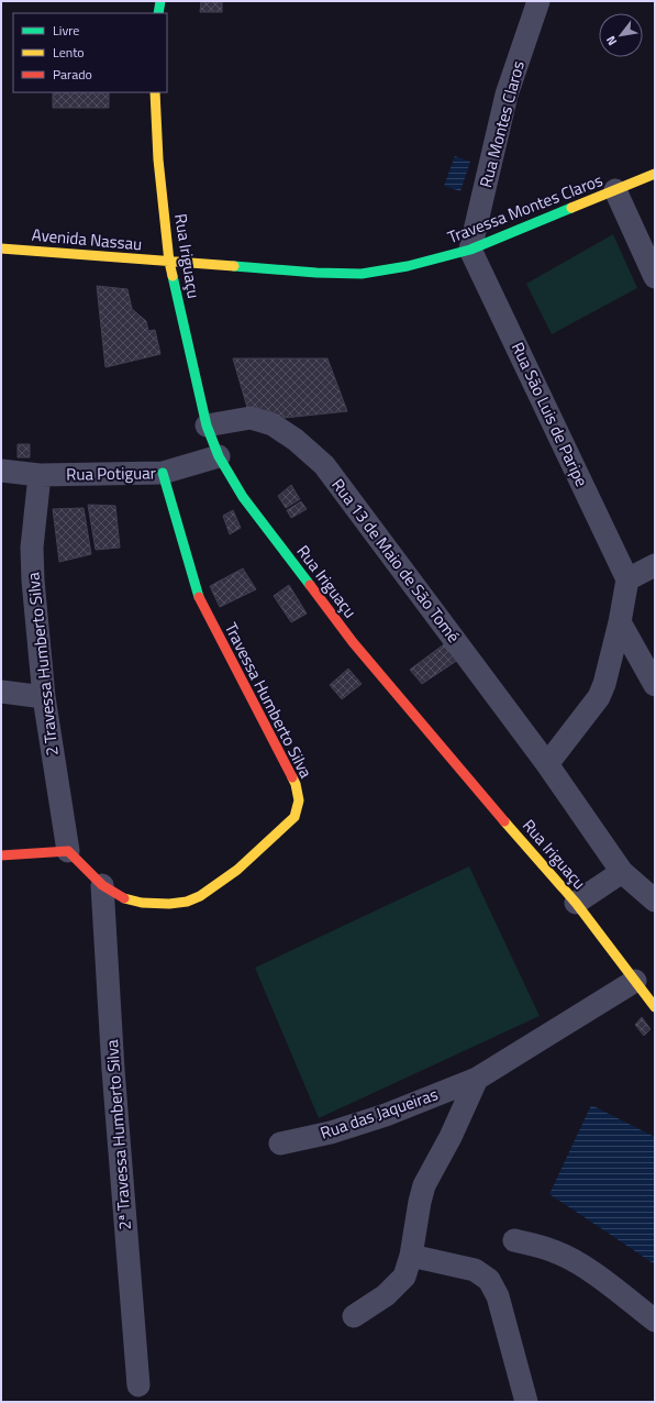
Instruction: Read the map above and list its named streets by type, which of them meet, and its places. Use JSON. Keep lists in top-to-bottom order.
{
  "streets": {
    "street": [
      "Rua Montes Claros",
      "Travessa Montes Claros",
      "Avenida Nassau",
      "Rua Iriguaçu",
      "Rua São Luis de Paripe",
      "Rua Potiguar",
      "Rua 13 de Maio de São Tomé",
      "2 Travessa Humberto Silva",
      "Travessa Humberto Silva",
      "Rua das Jaqueiras",
      "2ª Travessa Humberto Silva"
    ]
  },
  "crossings": [
    ["Rua Montes Claros", "Travessa Montes Claros"],
    ["Rua Montes Claros", "Rua São Luis de Paripe"],
    ["Travessa Montes Claros", "Avenida Nassau"],
    ["Travessa Montes Claros", "Rua Iriguaçu"],
    ["Travessa Montes Claros", "Rua São Luis de Paripe"],
    ["Avenida Nassau", "Rua Iriguaçu"],
    ["Rua Iriguaçu", "Rua Potiguar"],
    ["Rua Iriguaçu", "Rua 13 de Maio de São Tomé"],
    ["Rua Iriguaçu", "Rua das Jaqueiras"],
    ["Rua Potiguar", "2 Travessa Humberto Silva"],
    ["Rua Potiguar", "Travessa Humberto Silva"],
    ["2 Travessa Humberto Silva", "Travessa Humberto Silva"],
    ["Travessa Humberto Silva", "2ª Travessa Humberto Silva"]
  ],
  "legend": ["Livre", "Lento", "Parado"],
  "north": "bottom left"
}
